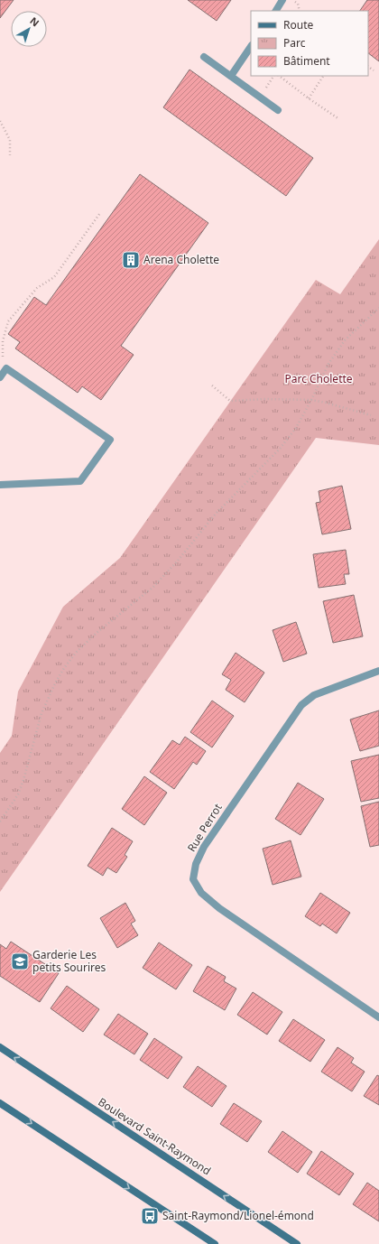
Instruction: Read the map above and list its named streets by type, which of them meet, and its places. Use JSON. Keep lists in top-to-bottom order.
{
  "streets": {
    "main road": ["Boulevard Saint-Raymond"],
    "street": ["Rue Perrot"]
  },
  "parks": ["Parc Cholette"],
  "places": {
    "building": ["Arena Cholette"],
    "school or university": ["Garderie Les petits Sourires"],
    "bus stop": ["Saint-Raymond/Lionel-émond"]
  },
  "legend": ["Route", "Parc", "Bâtiment"],
  "north": "top right"
}
